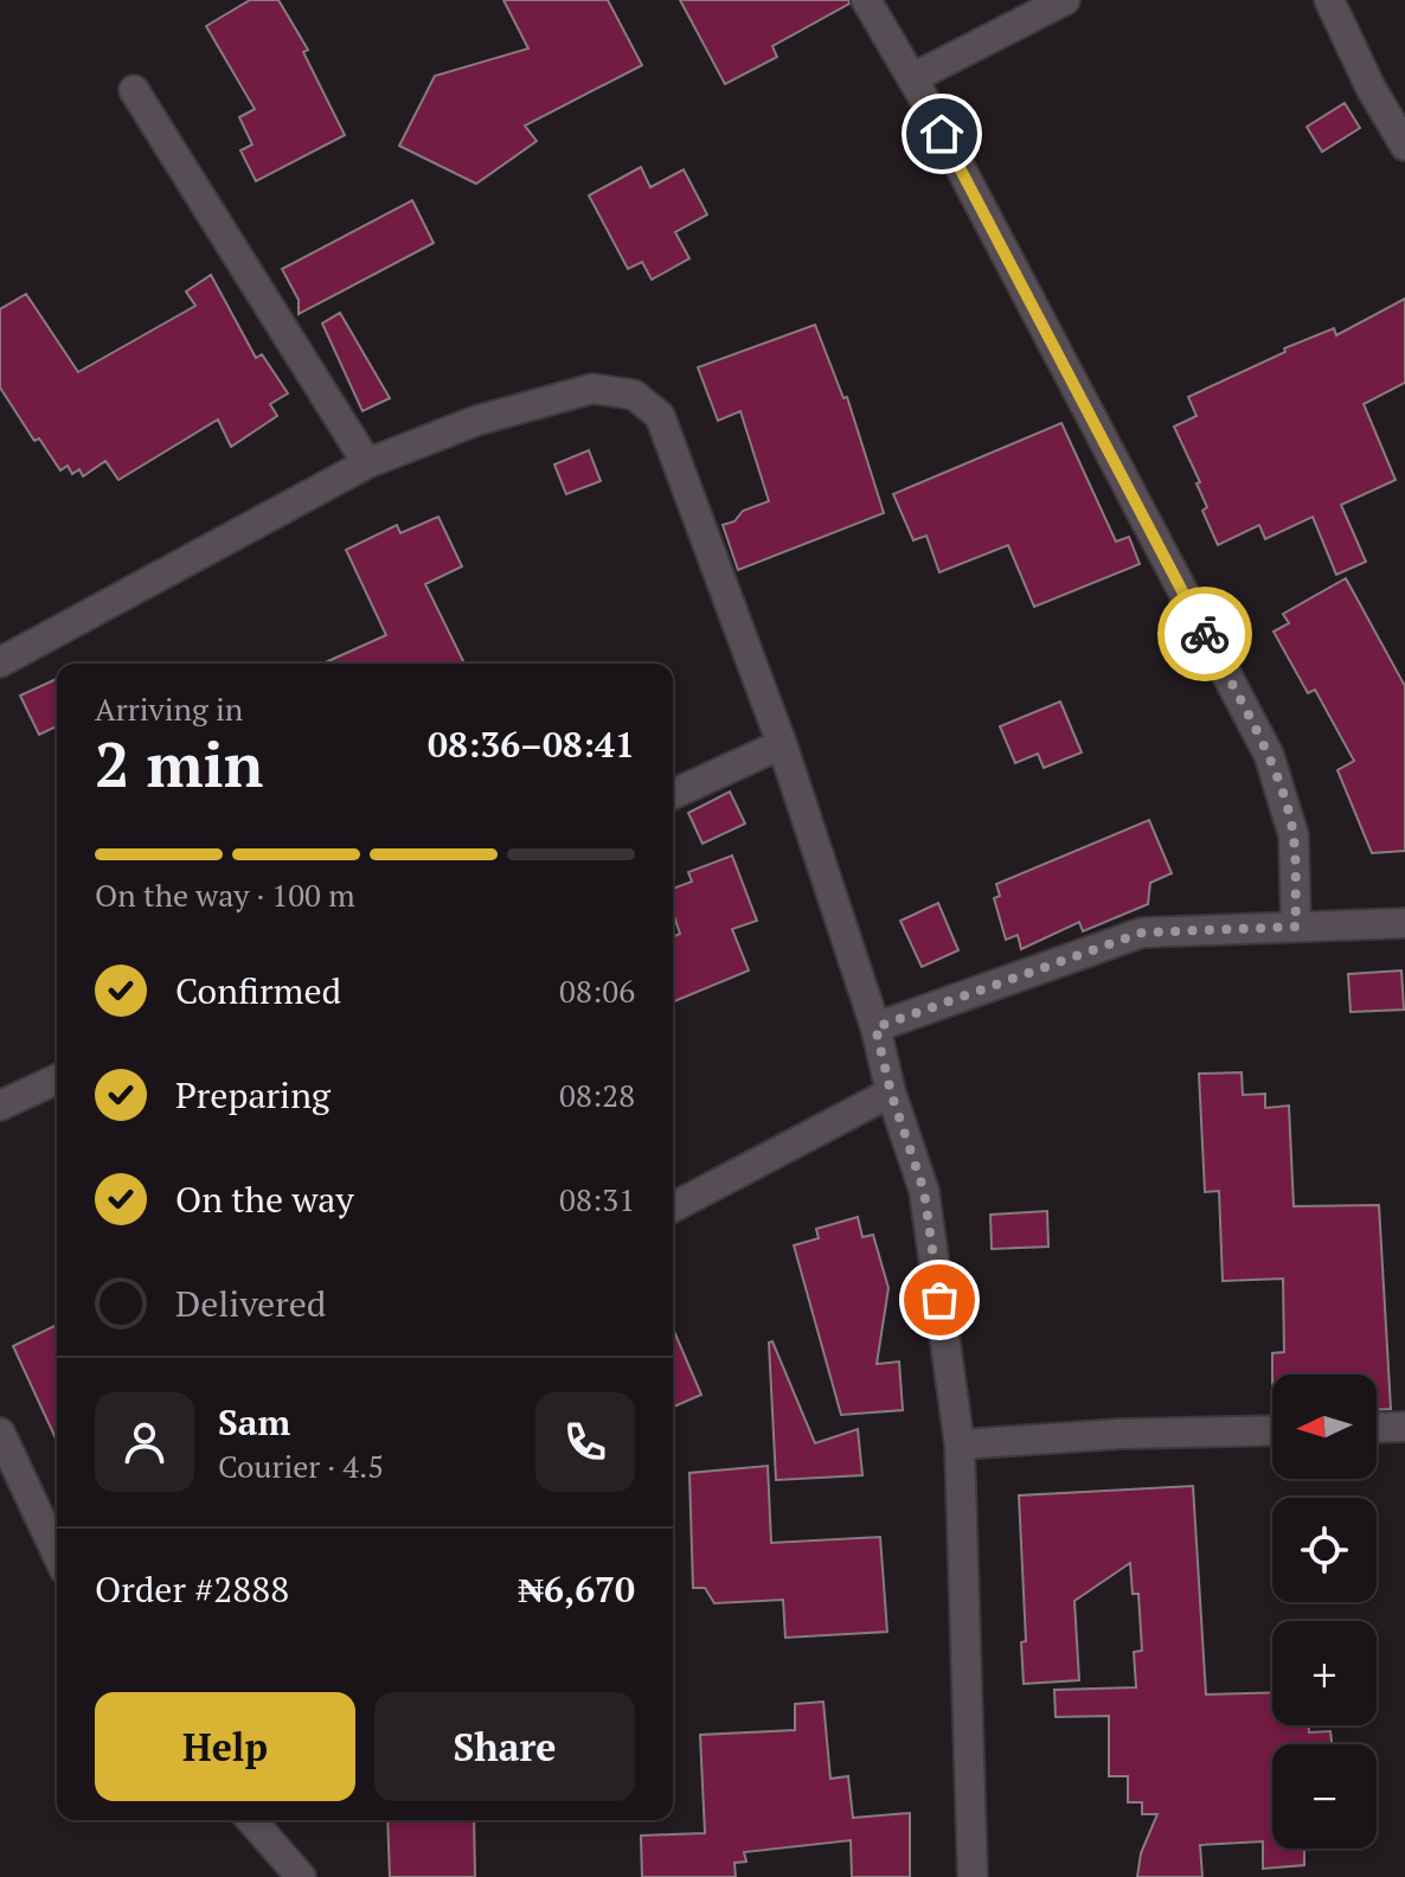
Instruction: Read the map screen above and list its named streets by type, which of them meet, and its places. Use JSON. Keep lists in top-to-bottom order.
{
  "north": "left",
  "page": {
    "heading": ["2 min", "Arriving in", "08:36–08:41"],
    "panel": [
      "Sam",
      "Courier · 4.5",
      "Order #2888",
      "₦6,670"
    ],
    "bar": "On the way · 100 m",
    "list": [
      ["Confirmed", "08:06"],
      ["Preparing", "08:28"],
      ["On the way", "08:31"],
      "Delivered"
    ],
    "map_buttons": ["+", "−"],
    "buttons": ["Help", "Share"]
  }
}
